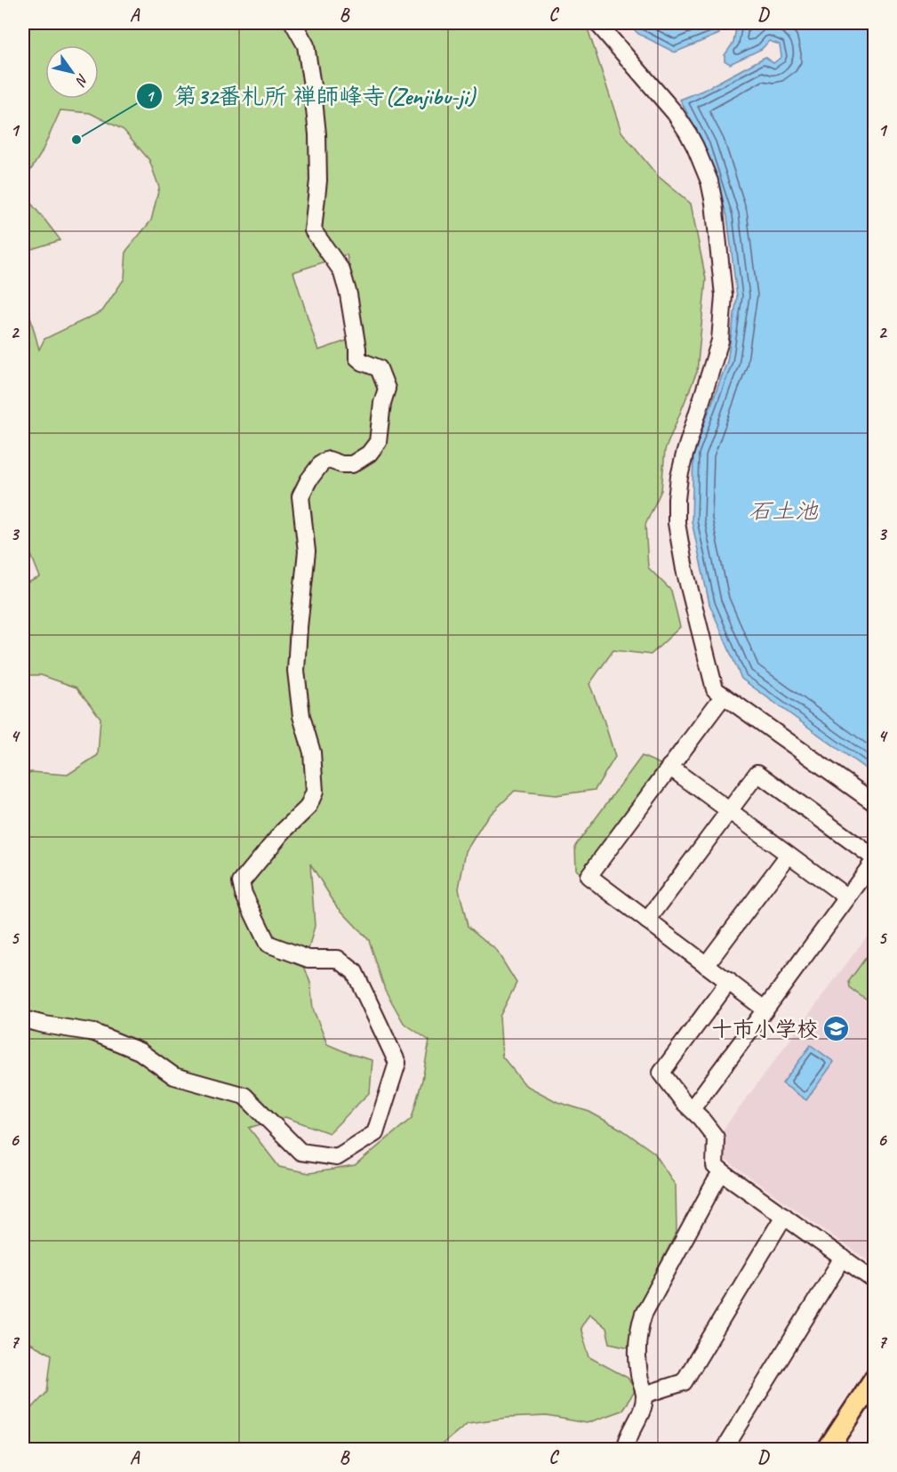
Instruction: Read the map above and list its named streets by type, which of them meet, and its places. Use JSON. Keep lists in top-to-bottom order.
{
  "water": ["石土池"],
  "places": {
    "other": ["第32番札所 禅師峰寺(Zenjibu-ji)"],
    "school or university": ["十市小学校"]
  },
  "north": "bottom right",
  "grid": {
    "columns": [
      "A",
      "B",
      "C",
      "D"
    ],
    "rows": [
      "1",
      "2",
      "3",
      "4",
      "5",
      "6",
      "7"
    ]
  }
}
